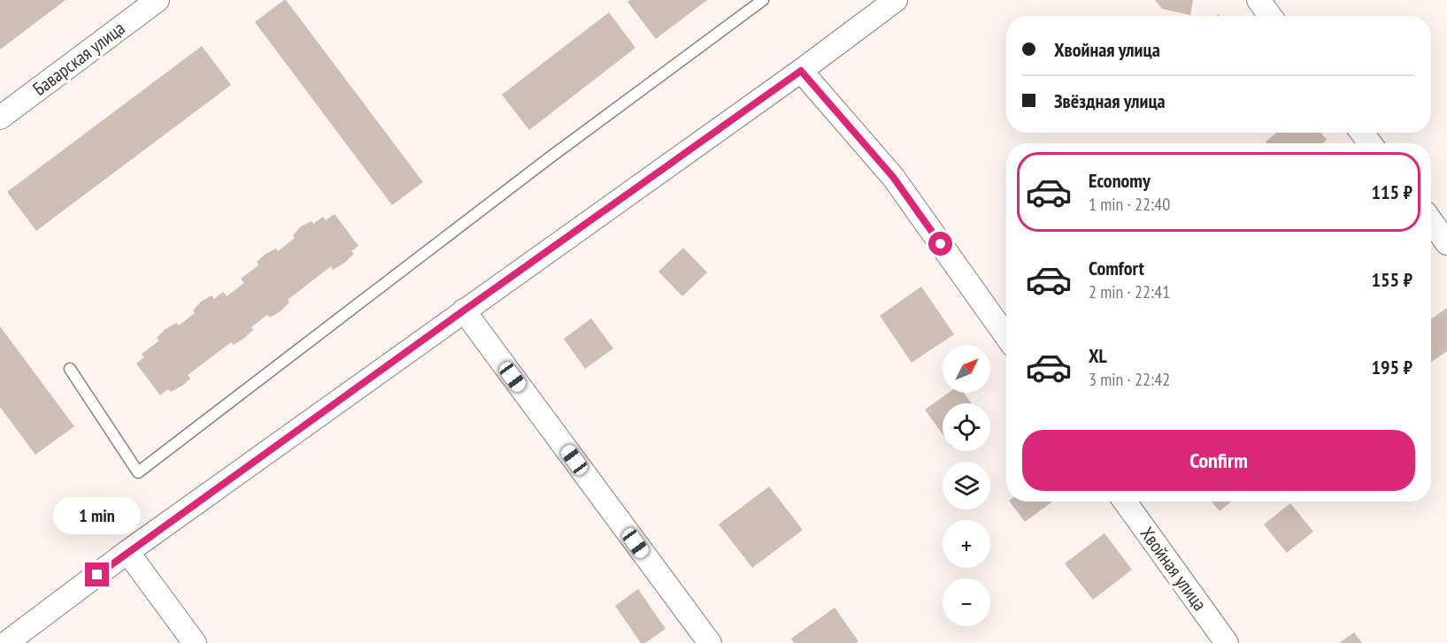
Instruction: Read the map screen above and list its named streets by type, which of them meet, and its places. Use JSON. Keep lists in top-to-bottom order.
{
  "streets": {
    "street": ["Баварская улица", "Хвойная улица"]
  },
  "north": "top right",
  "page": {
    "banner": ["Хвойная улица", "Звёздная улица"],
    "list": [
      {
        "name": "Economy",
        "note": "1 min · 22:40",
        "value": "115 ₽"
      },
      {
        "name": "Comfort",
        "note": "2 min · 22:41",
        "value": "155 ₽"
      },
      {
        "name": "XL",
        "note": "3 min · 22:42",
        "value": "195 ₽"
      }
    ],
    "map_buttons": ["+", "−"],
    "buttons": "Confirm",
    "bubble": "1 min"
  }
}
